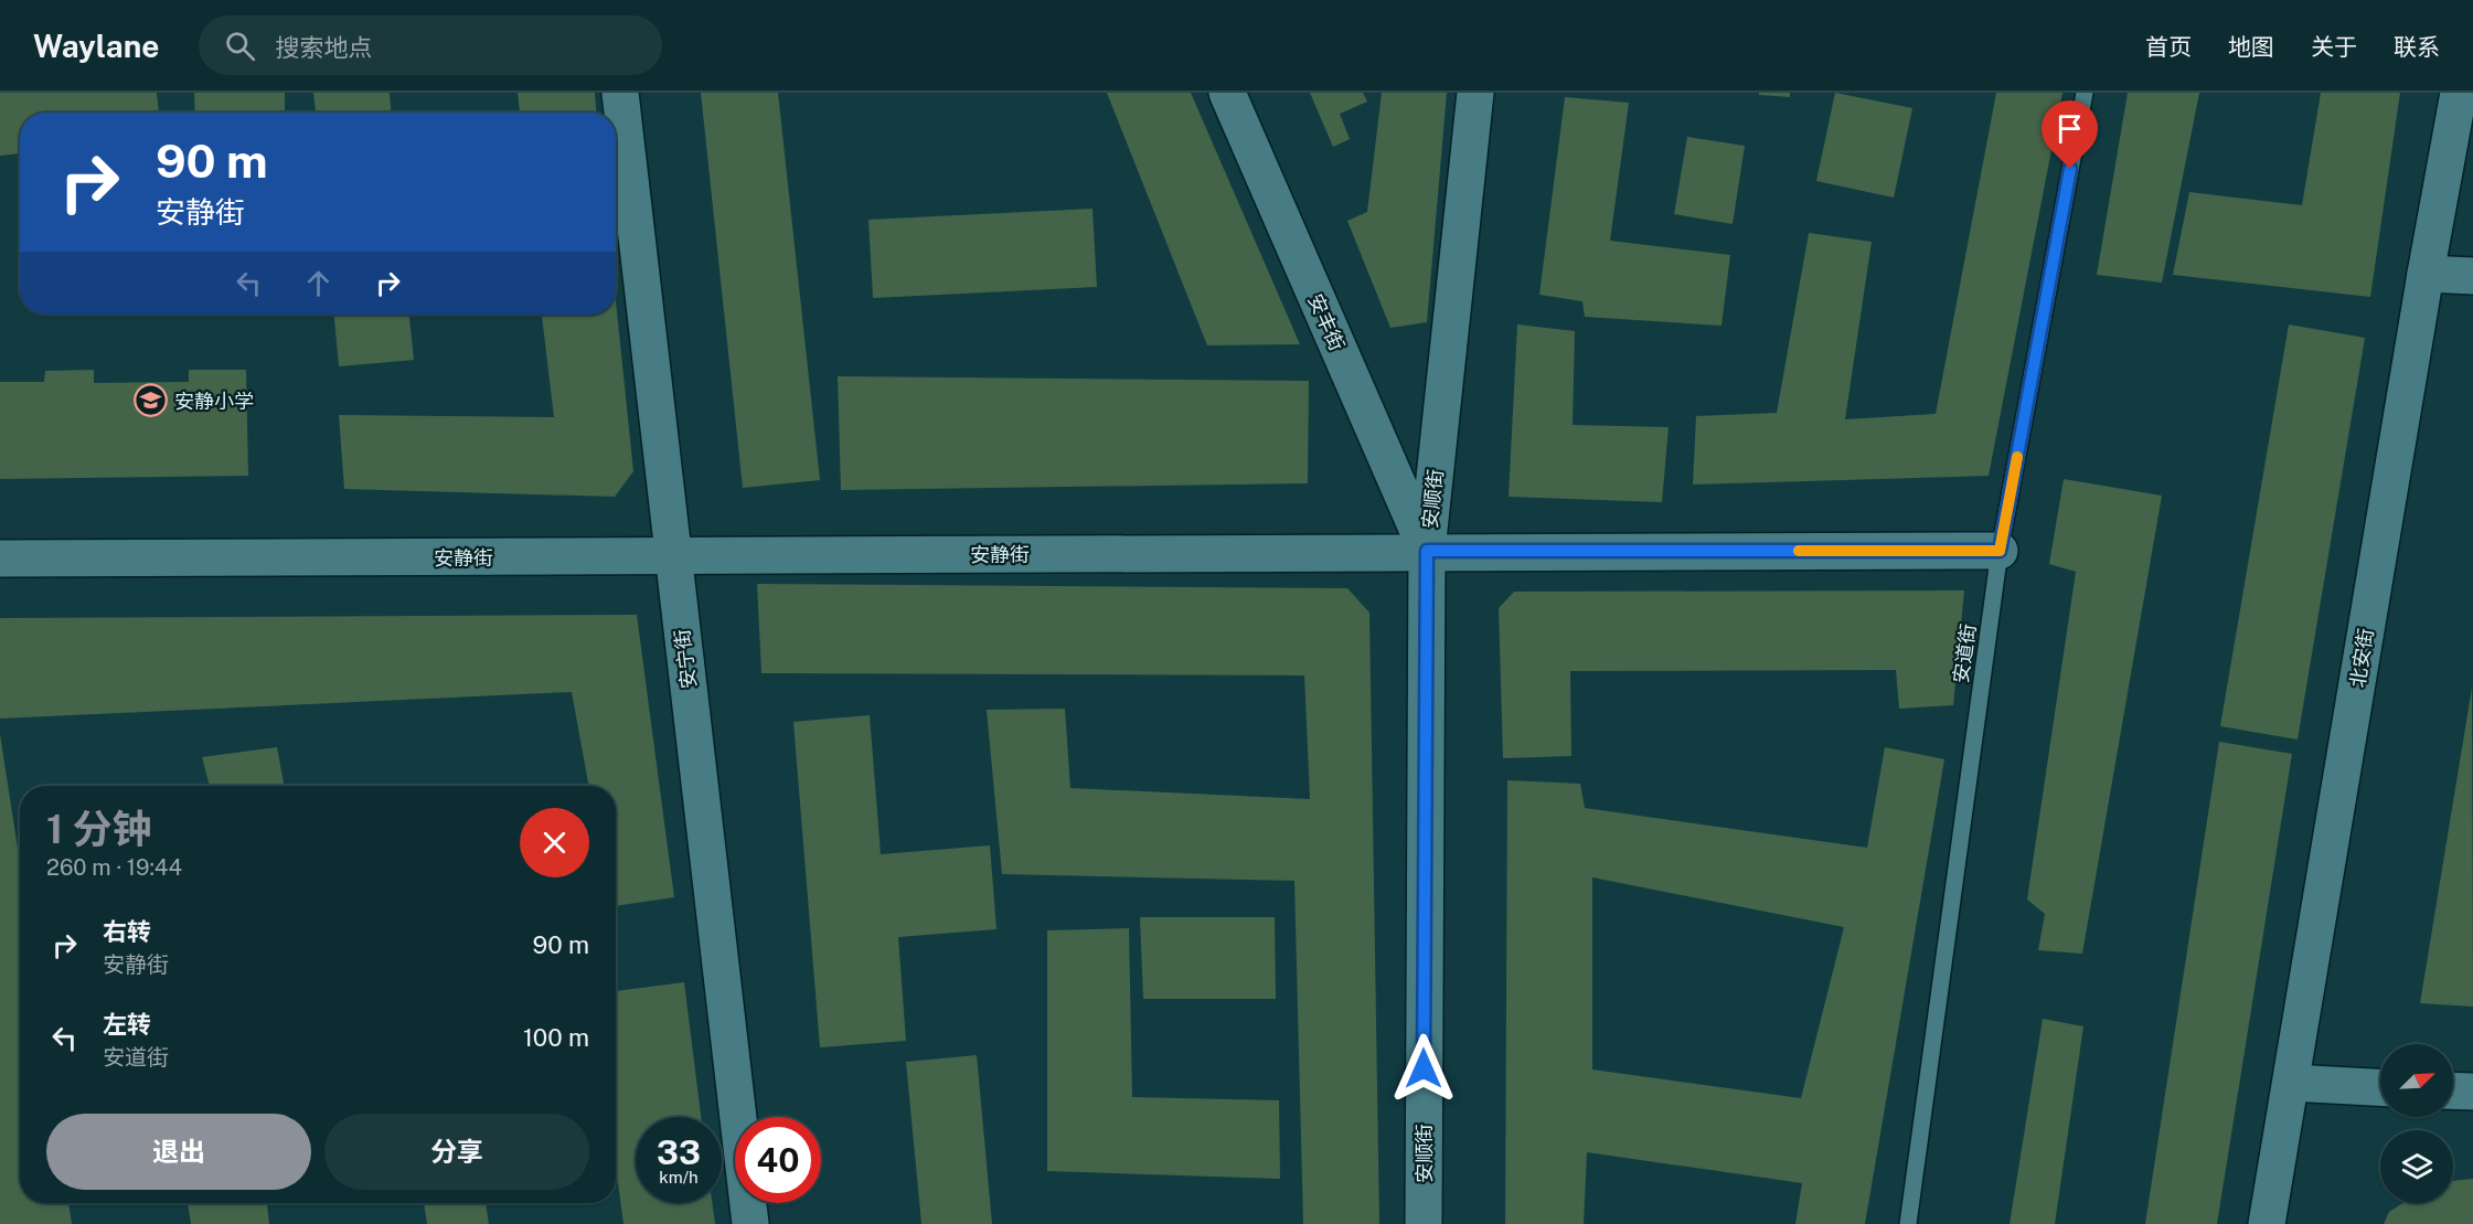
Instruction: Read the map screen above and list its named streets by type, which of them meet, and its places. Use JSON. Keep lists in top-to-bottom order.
{
  "streets": {
    "street": [
      "安丰街",
      "安顺街",
      "安静街",
      "北安街",
      "安宁街"
    ],
    "lane": ["安道街"]
  },
  "crossings": [
    ["安丰街", "安顺街"],
    ["安丰街", "安静街"],
    ["安顺街", "安静街"],
    ["安静街", "安道街"],
    ["安静街", "安宁街"]
  ],
  "places": {
    "school or university": ["安静小学"]
  },
  "north": "top right",
  "page": {
    "header": "Waylane",
    "search": "搜索地点",
    "nav": [
      "首页",
      "地图",
      "关于",
      "联系"
    ],
    "turn": ["90 m", "安静街"],
    "heading": ["1 分钟", "260 m · 19:44"],
    "list": [
      {
        "name": "右转",
        "note": "安静街",
        "value": "90 m"
      },
      {
        "name": "左转",
        "note": "安道街",
        "value": "100 m"
      }
    ],
    "buttons": ["退出", "分享"],
    "speed": "33 km/h",
    "limit": "40"
  }
}
